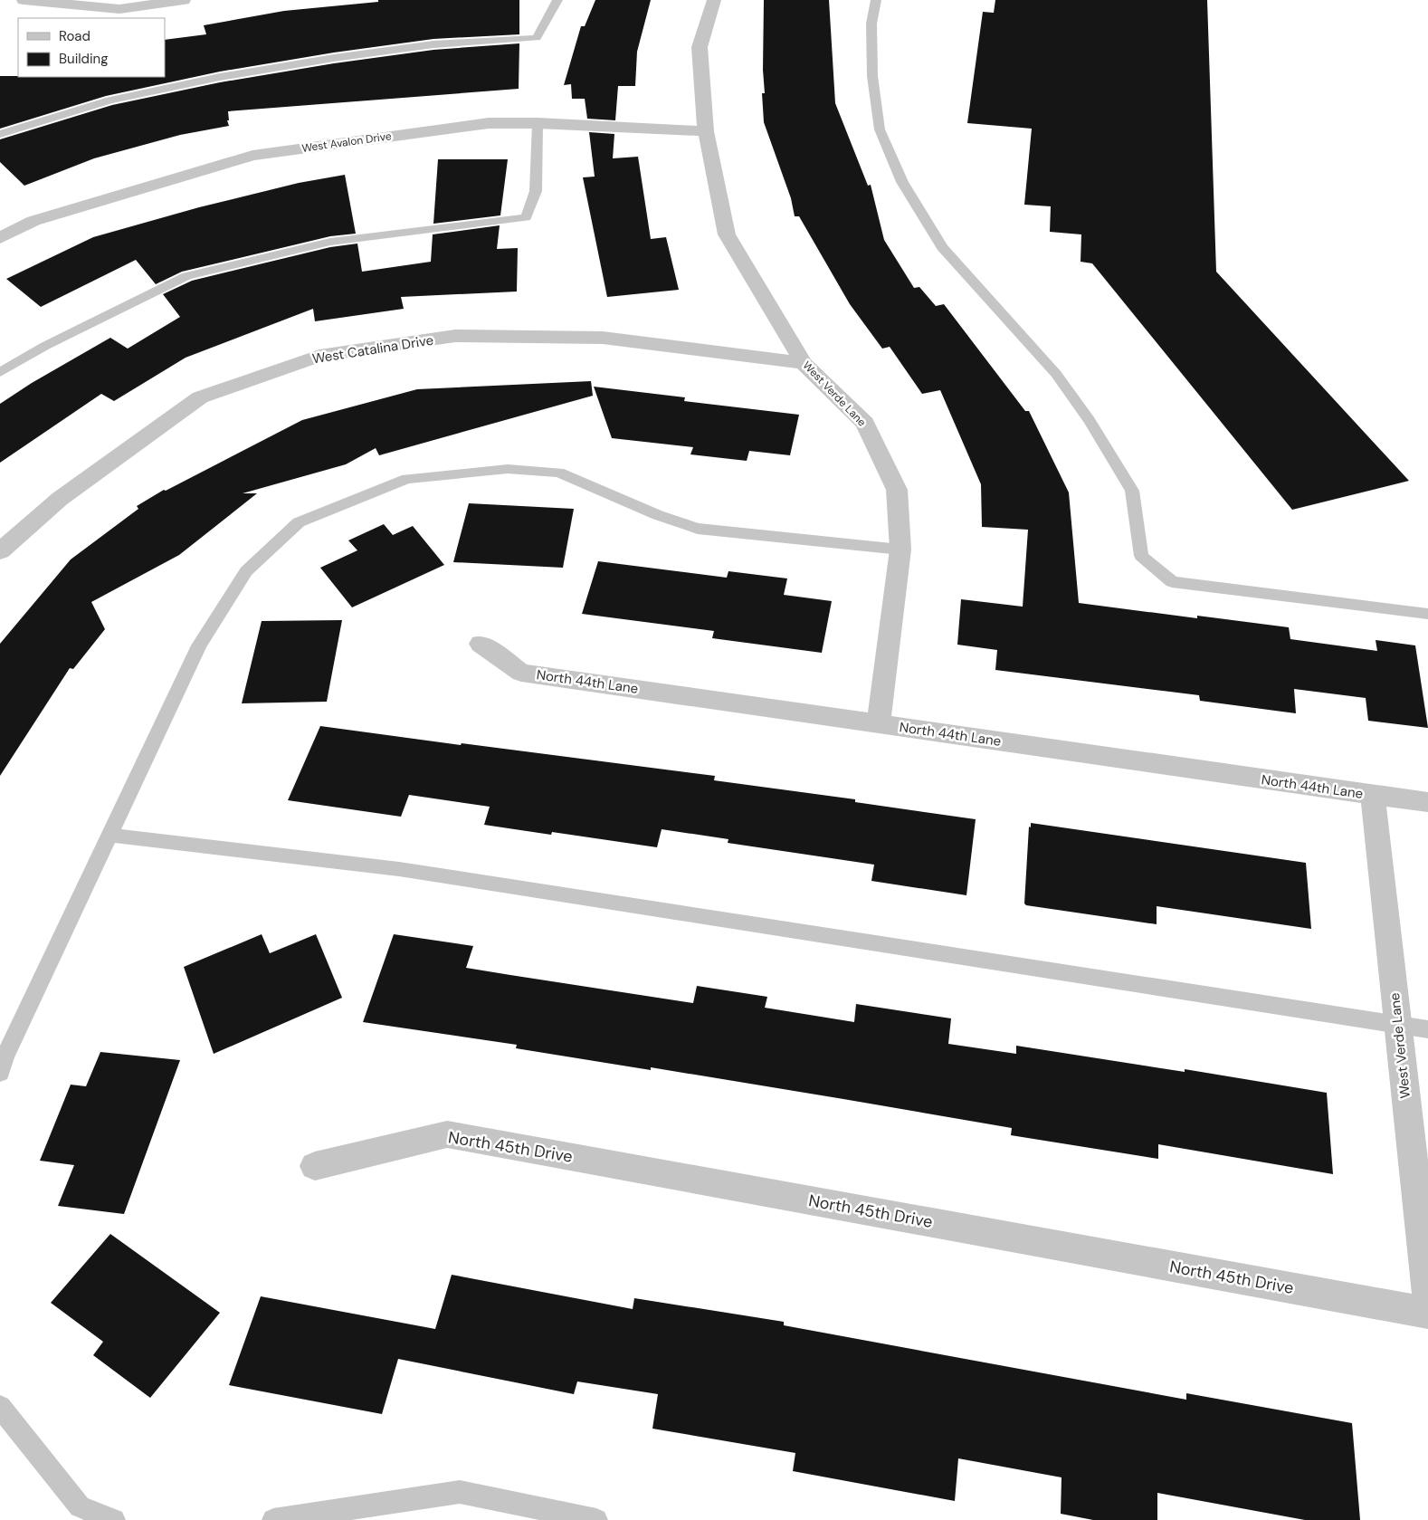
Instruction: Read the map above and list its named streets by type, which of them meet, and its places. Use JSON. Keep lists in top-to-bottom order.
{
  "streets": {
    "street": [
      "West Avalon Drive",
      "West Catalina Drive",
      "West Verde Lane",
      "North 44th Lane",
      "North 45th Drive"
    ]
  },
  "crossings": [
    ["West Avalon Drive", "West Verde Lane"],
    ["West Catalina Drive", "West Verde Lane"],
    ["West Verde Lane", "North 44th Lane"]
  ],
  "legend": ["Road", "Building"]
}
